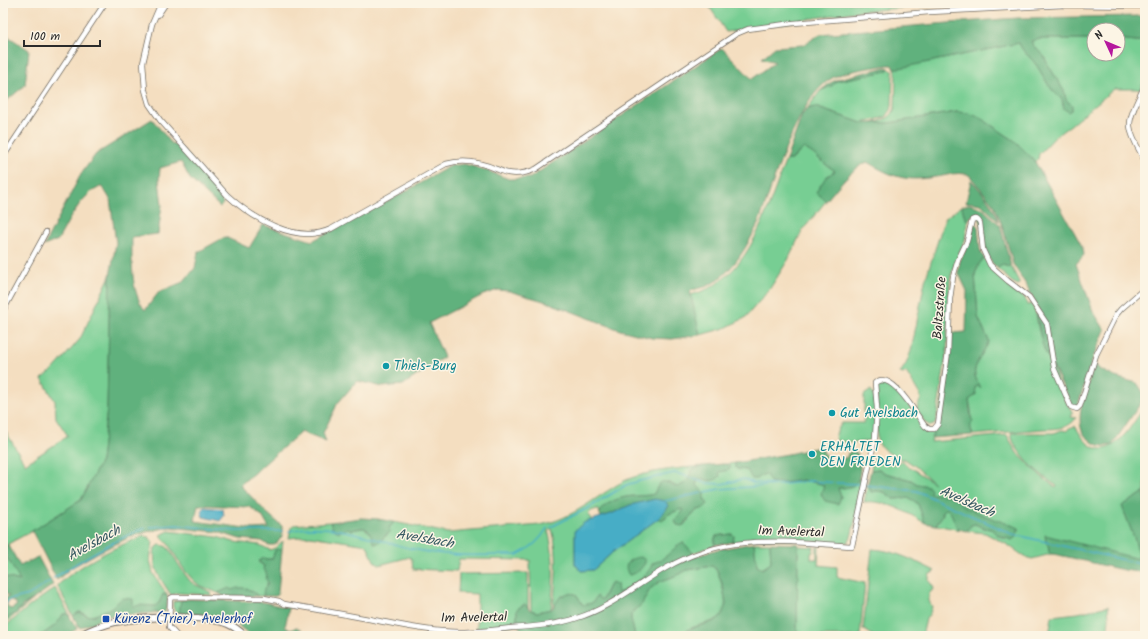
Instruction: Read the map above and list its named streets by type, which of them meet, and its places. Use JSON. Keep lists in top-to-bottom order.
{
  "streets": {
    "street": ["Baltzstraße", "Im Avelertal"]
  },
  "crossings": [
    ["Baltzstraße", "Im Avelertal"]
  ],
  "water": ["Avelsbach"],
  "places": {
    "other": ["Thiels-Burg", "Gut Avelsbach", "ERHALTET DEN FRIEDEN"],
    "transit": ["Kürenz (Trier), Avelerhof"]
  },
  "scale_bar": "100 m",
  "north": "top left"
}
